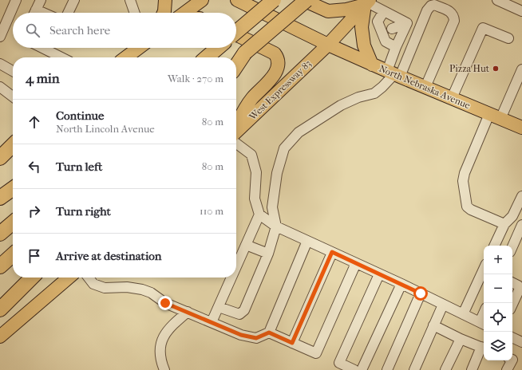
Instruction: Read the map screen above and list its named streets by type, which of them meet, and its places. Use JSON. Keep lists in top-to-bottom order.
{
  "streets": {
    "main road": ["North Nebraska Avenue", "West Expressway 83"]
  },
  "crossings": [
    ["North Nebraska Avenue", "West Expressway 83"]
  ],
  "places": ["Pizza Hut"],
  "page": {
    "search": "Search here",
    "heading": ["4 min", "Walk · 270 m"],
    "list": [
      ["Continue", "North Lincoln Avenue", "80 m"],
      ["Turn left", "80 m"],
      ["Turn right", "110 m"],
      "Arrive at destination"
    ],
    "map_buttons": ["+", "−"]
  }
}
